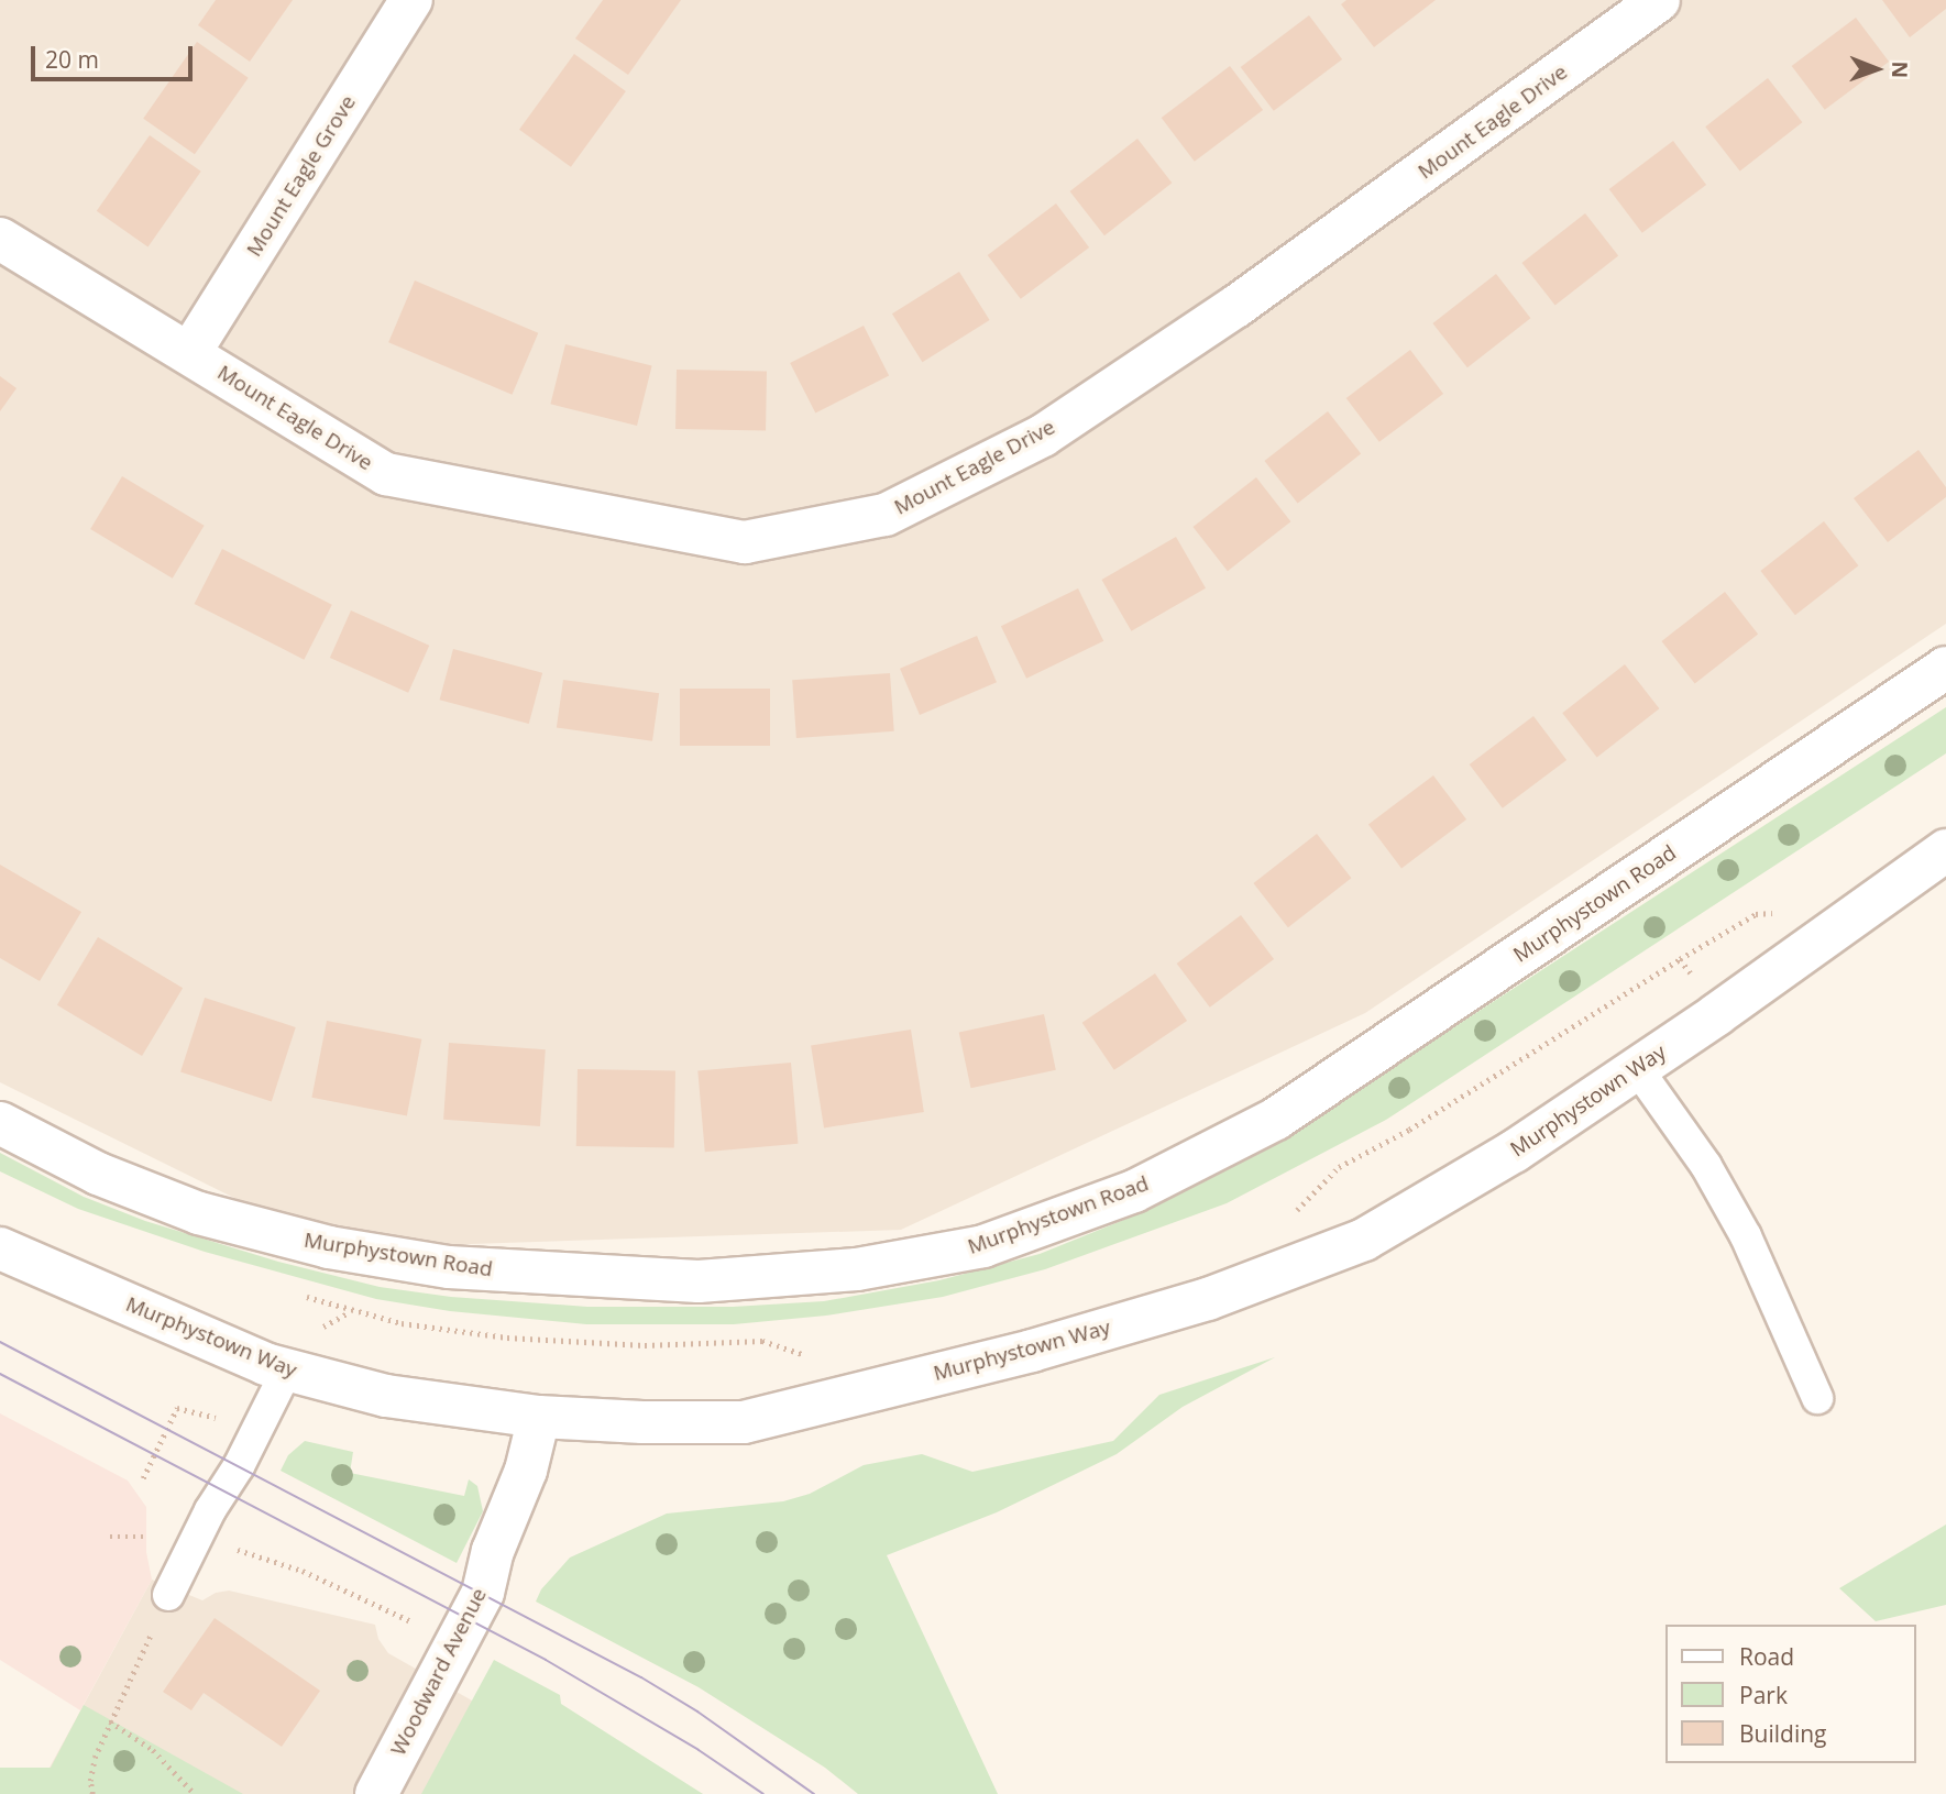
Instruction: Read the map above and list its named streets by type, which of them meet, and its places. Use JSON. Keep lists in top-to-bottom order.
{
  "streets": {
    "street": [
      "Mount Eagle Drive",
      "Mount Eagle Grove",
      "Murphystown Road",
      "Murphystown Way",
      "Woodward Avenue"
    ]
  },
  "crossings": [
    ["Mount Eagle Drive", "Mount Eagle Grove"],
    ["Murphystown Way", "Woodward Avenue"]
  ],
  "legend": ["Road", "Park", "Building"],
  "scale_bar": "20 m",
  "north": "right"
}
